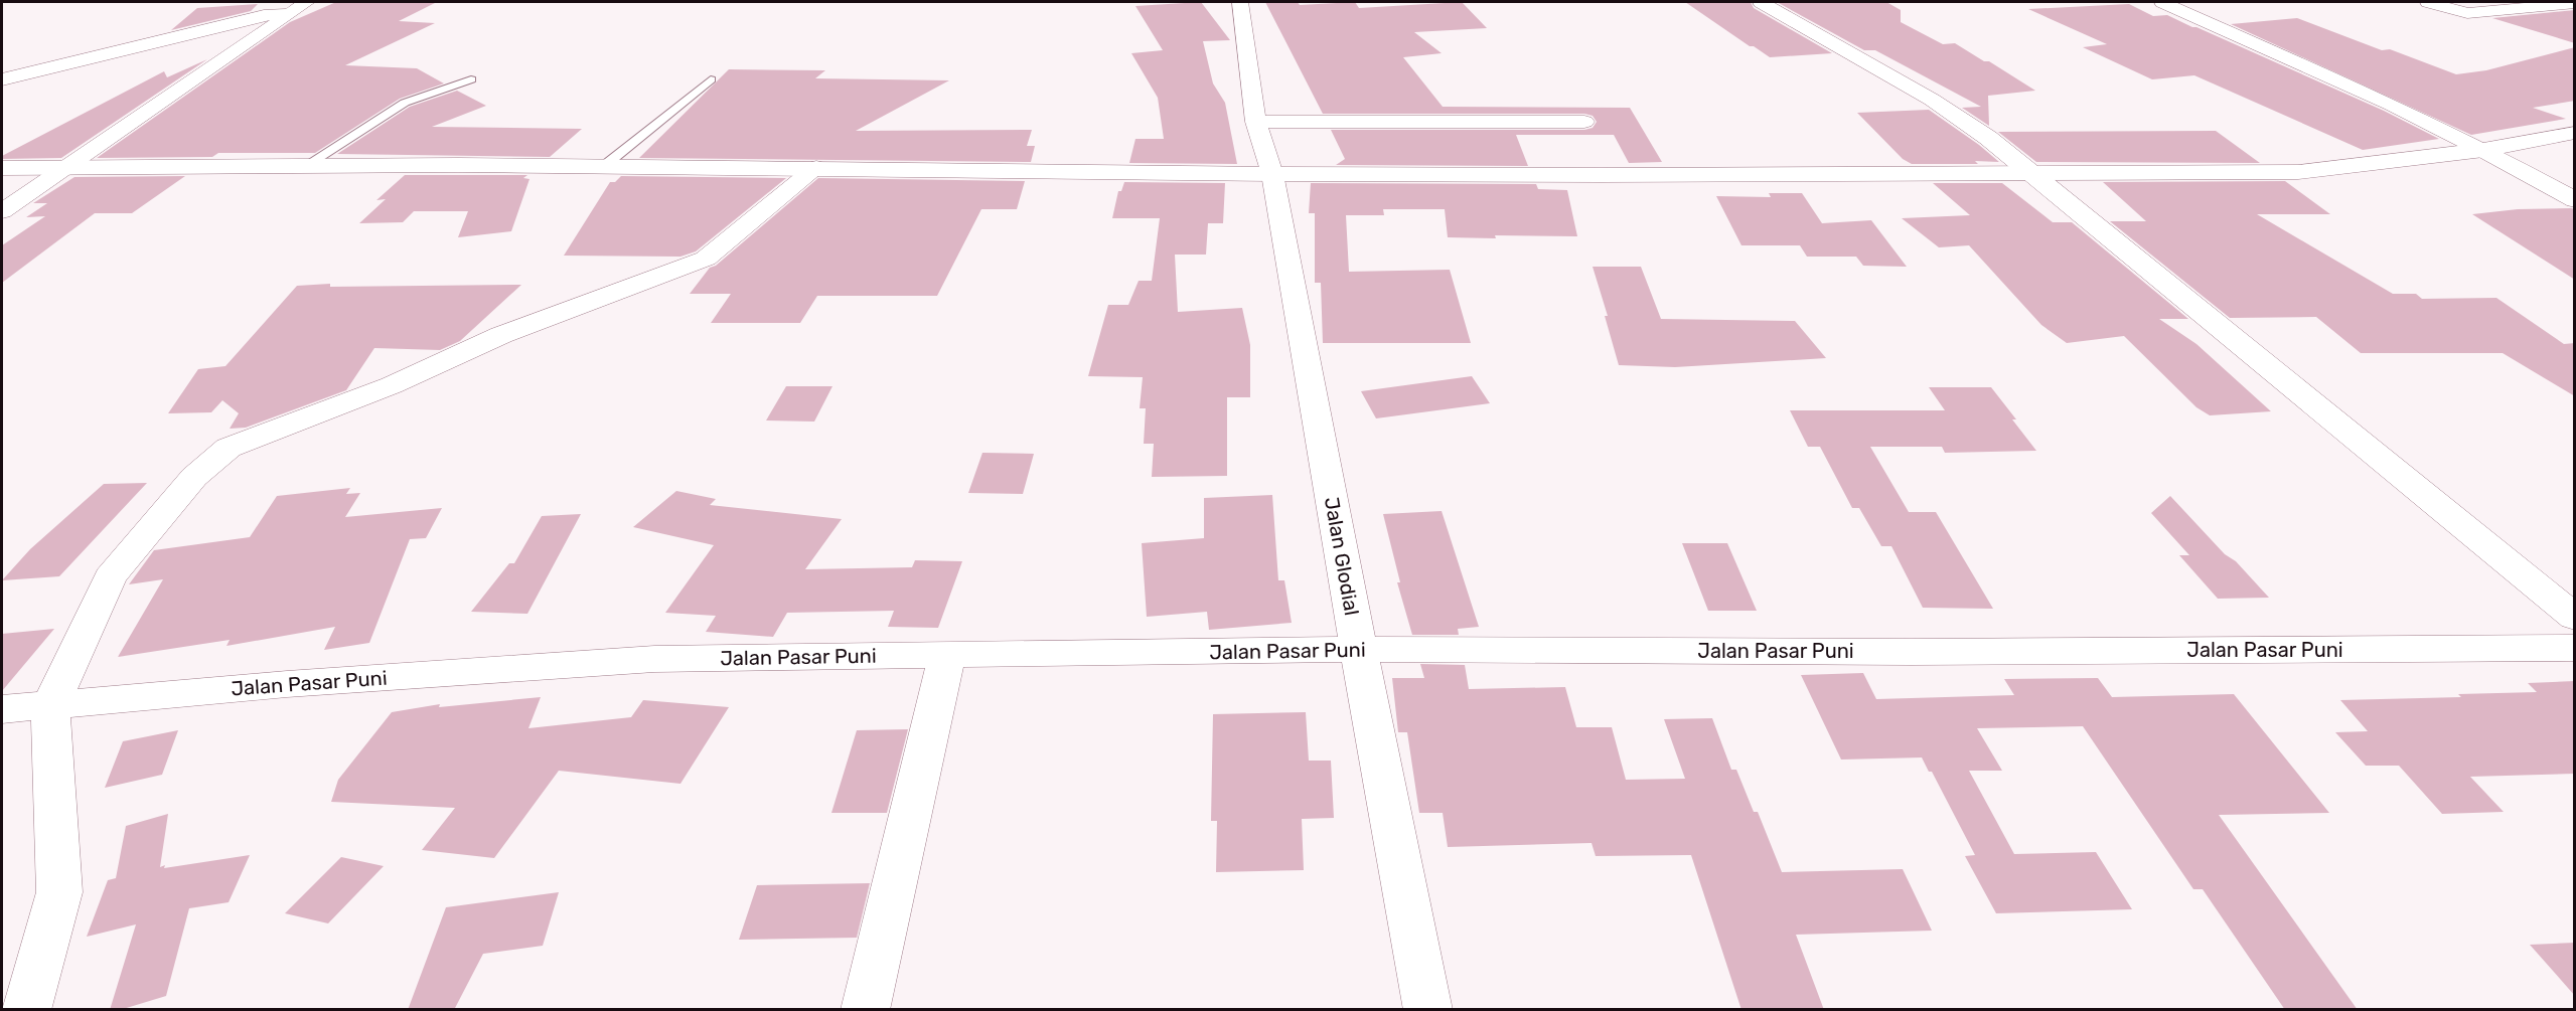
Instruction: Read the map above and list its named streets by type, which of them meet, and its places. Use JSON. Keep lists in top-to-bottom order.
{
  "streets": {
    "street": ["Jalan Glodial", "Jalan Pasar Puni"]
  },
  "crossings": [
    ["Jalan Glodial", "Jalan Pasar Puni"]
  ]
}
